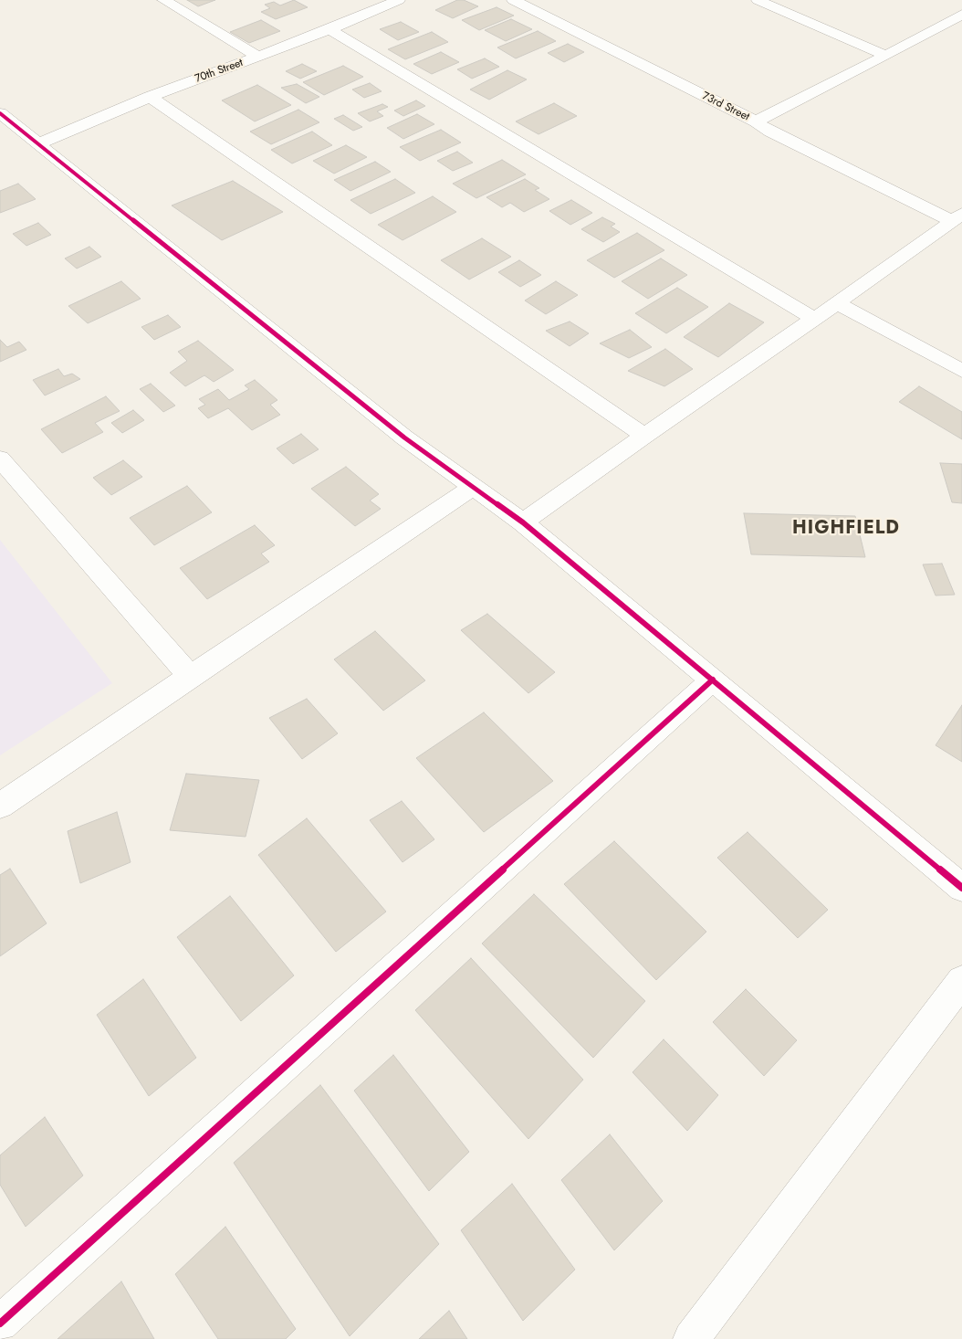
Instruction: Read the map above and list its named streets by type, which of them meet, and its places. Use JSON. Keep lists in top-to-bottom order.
{
  "streets": {
    "street": ["70th Street", "73rd Street"]
  },
  "districts": ["HIGHFIELD"]
}
